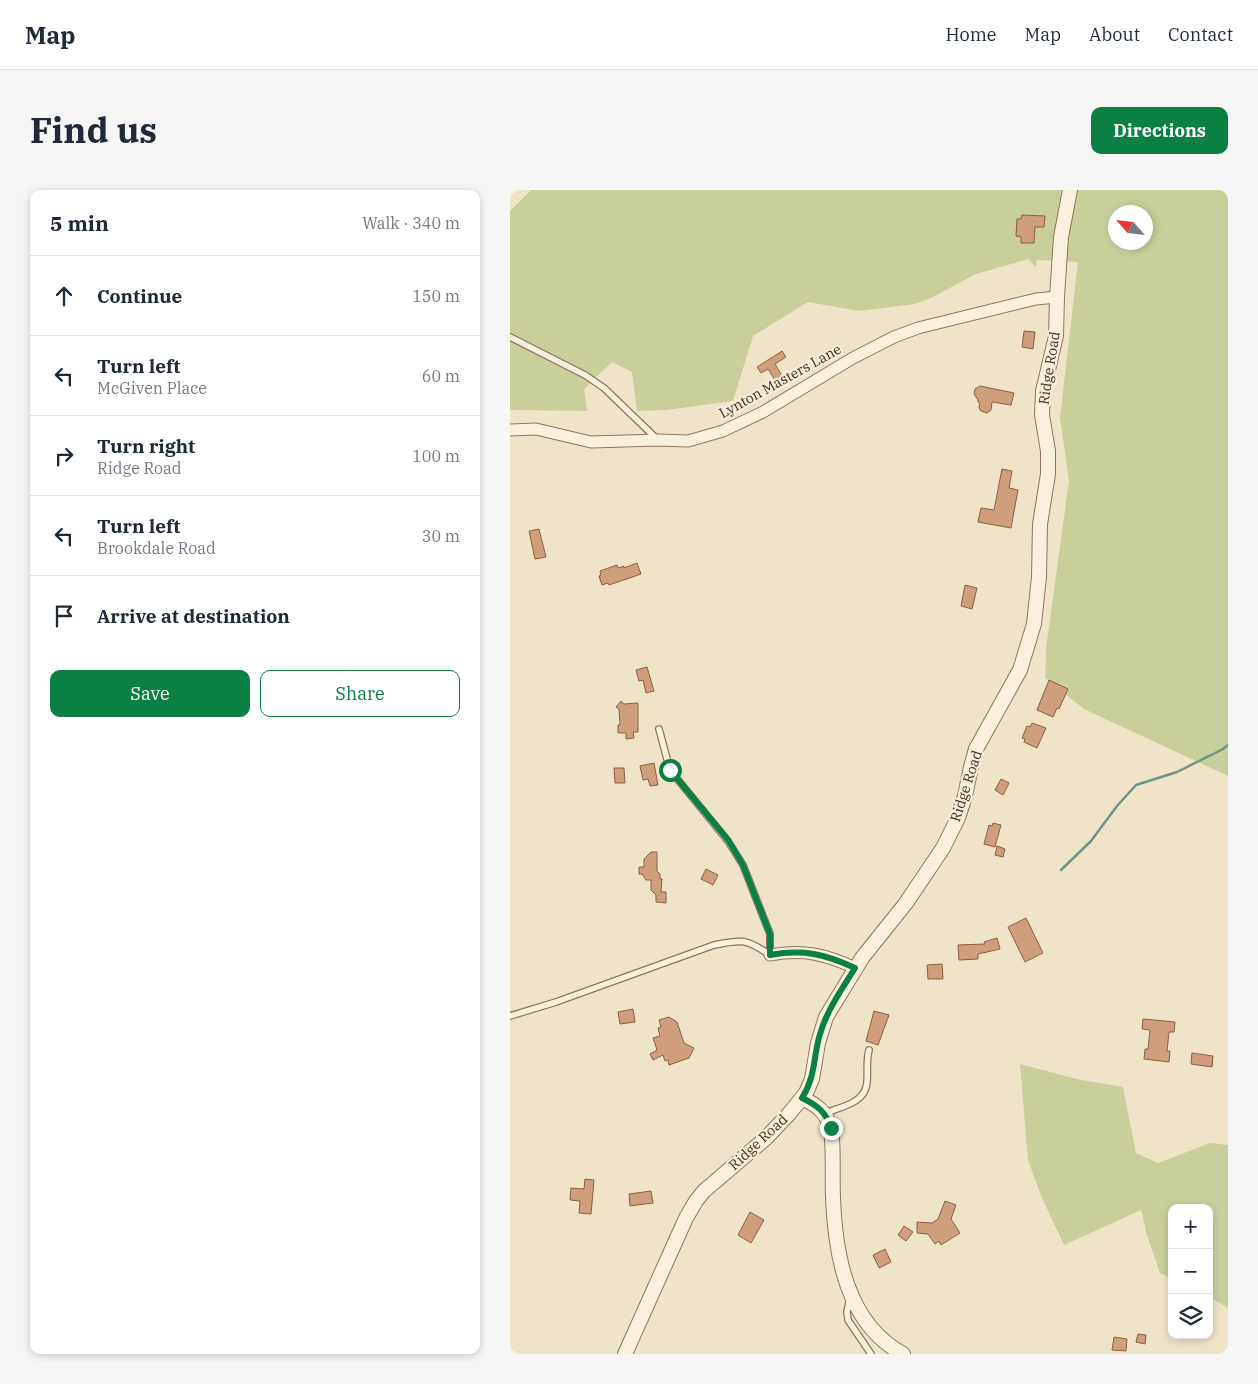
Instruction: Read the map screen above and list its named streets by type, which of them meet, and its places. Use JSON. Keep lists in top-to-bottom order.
{
  "streets": {
    "street": ["Ridge Road", "Lynton Masters Lane"]
  },
  "crossings": [
    ["Ridge Road", "Lynton Masters Lane"]
  ],
  "north": "top left",
  "page": {
    "header": "Map",
    "nav": [
      "Home",
      "Map",
      "About",
      "Contact"
    ],
    "title": "Find us",
    "buttons": [
      "Directions",
      ["Save", "Share"]
    ],
    "heading": ["5 min", "Walk · 340 m"],
    "list": [
      ["Continue", "150 m"],
      ["Turn left", "McGiven Place", "60 m"],
      ["Turn right", "Ridge Road", "100 m"],
      ["Turn left", "Brookdale Road", "30 m"],
      "Arrive at destination"
    ],
    "map_buttons": ["+", "−"]
  }
}
